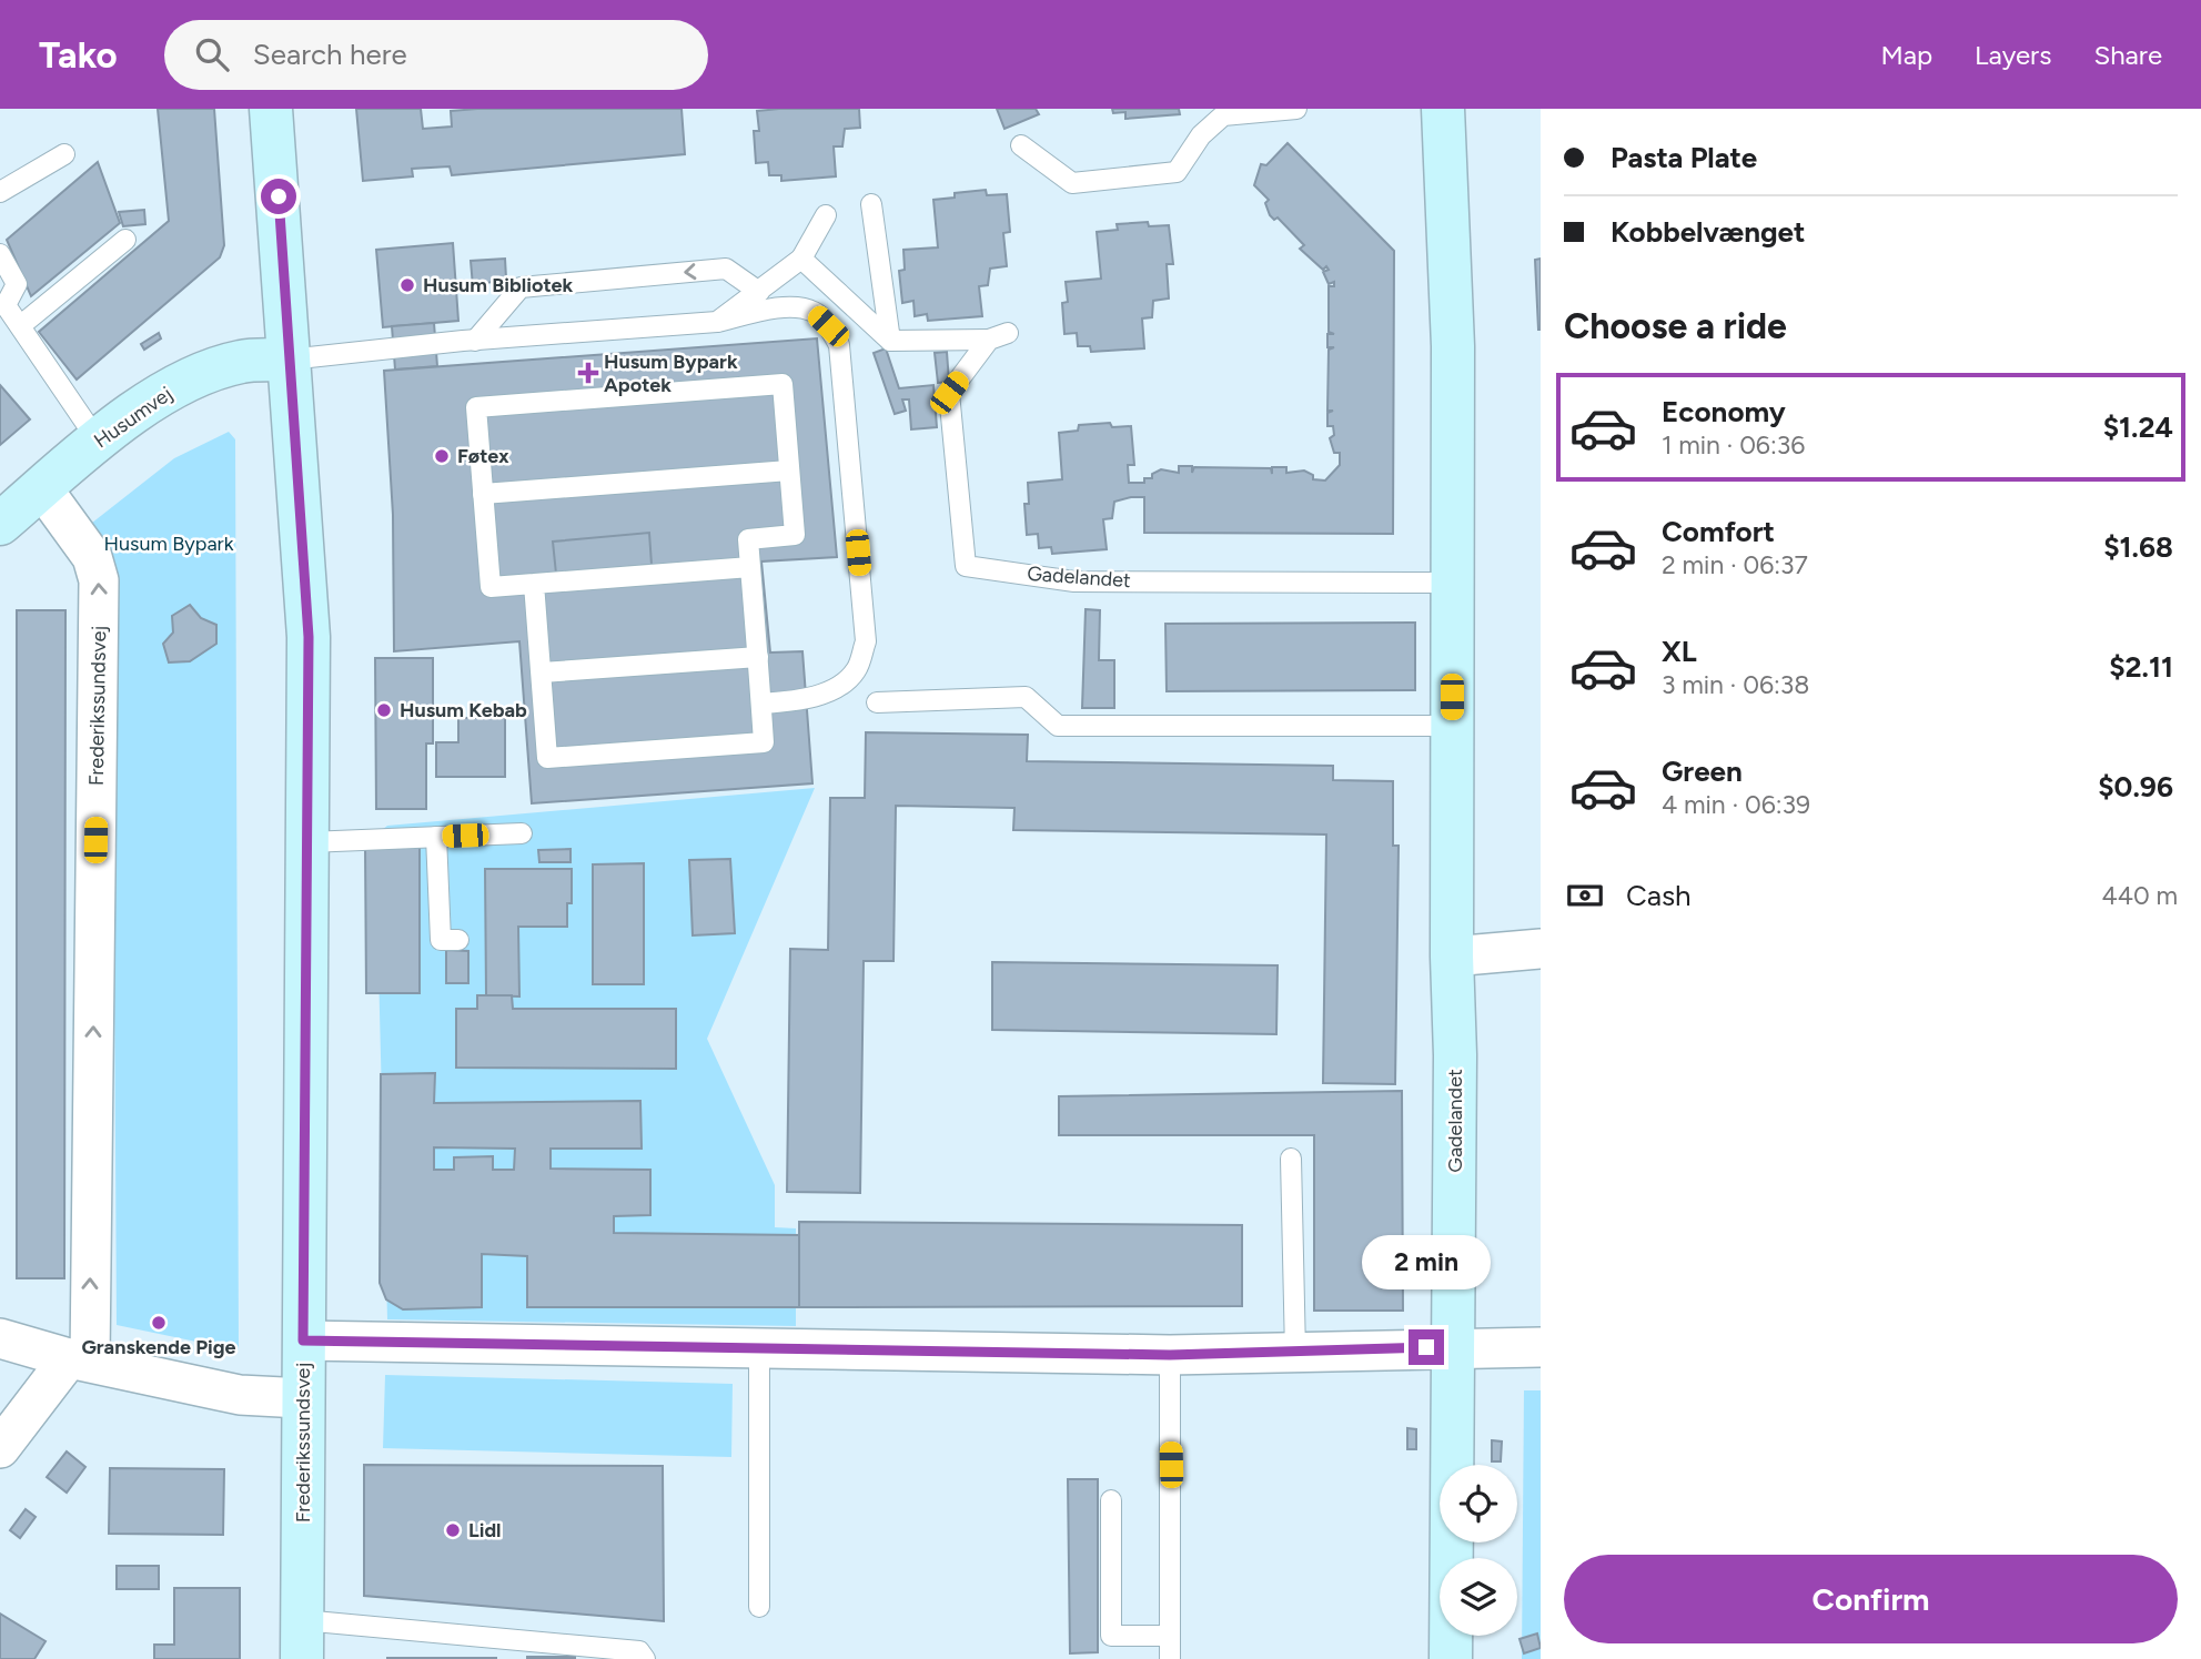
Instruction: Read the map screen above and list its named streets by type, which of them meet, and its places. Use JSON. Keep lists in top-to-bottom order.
{
  "streets": {
    "street": ["Husumvej", "Gadelandet", "Frederikssundsvej"]
  },
  "crossings": [
    ["Husumvej", "Frederikssundsvej"]
  ],
  "parks": ["Husum Bypark"],
  "places": {
    "other": [
      "Husum Bibliotek",
      "Føtex",
      "Husum Kebab",
      "Granskende Pige",
      "Lidl"
    ],
    "health": ["Husum Bypark Apotek"]
  },
  "page": {
    "header": "Tako",
    "search": "Search here",
    "nav": ["Map", "Layers", "Share"],
    "banner": ["Pasta Plate", "Kobbelvænget"],
    "heading": "Choose a ride",
    "list": [
      {
        "name": "Economy",
        "note": "1 min · 06:36",
        "value": "$1.24"
      },
      {
        "name": "Comfort",
        "note": "2 min · 06:37",
        "value": "$1.68"
      },
      {
        "name": "XL",
        "note": "3 min · 06:38",
        "value": "$2.11"
      },
      {
        "name": "Green",
        "note": "4 min · 06:39",
        "value": "$0.96"
      }
    ],
    "pay": ["Cash", "440 m"],
    "bubble": "2 min",
    "buttons": "Confirm"
  }
}
